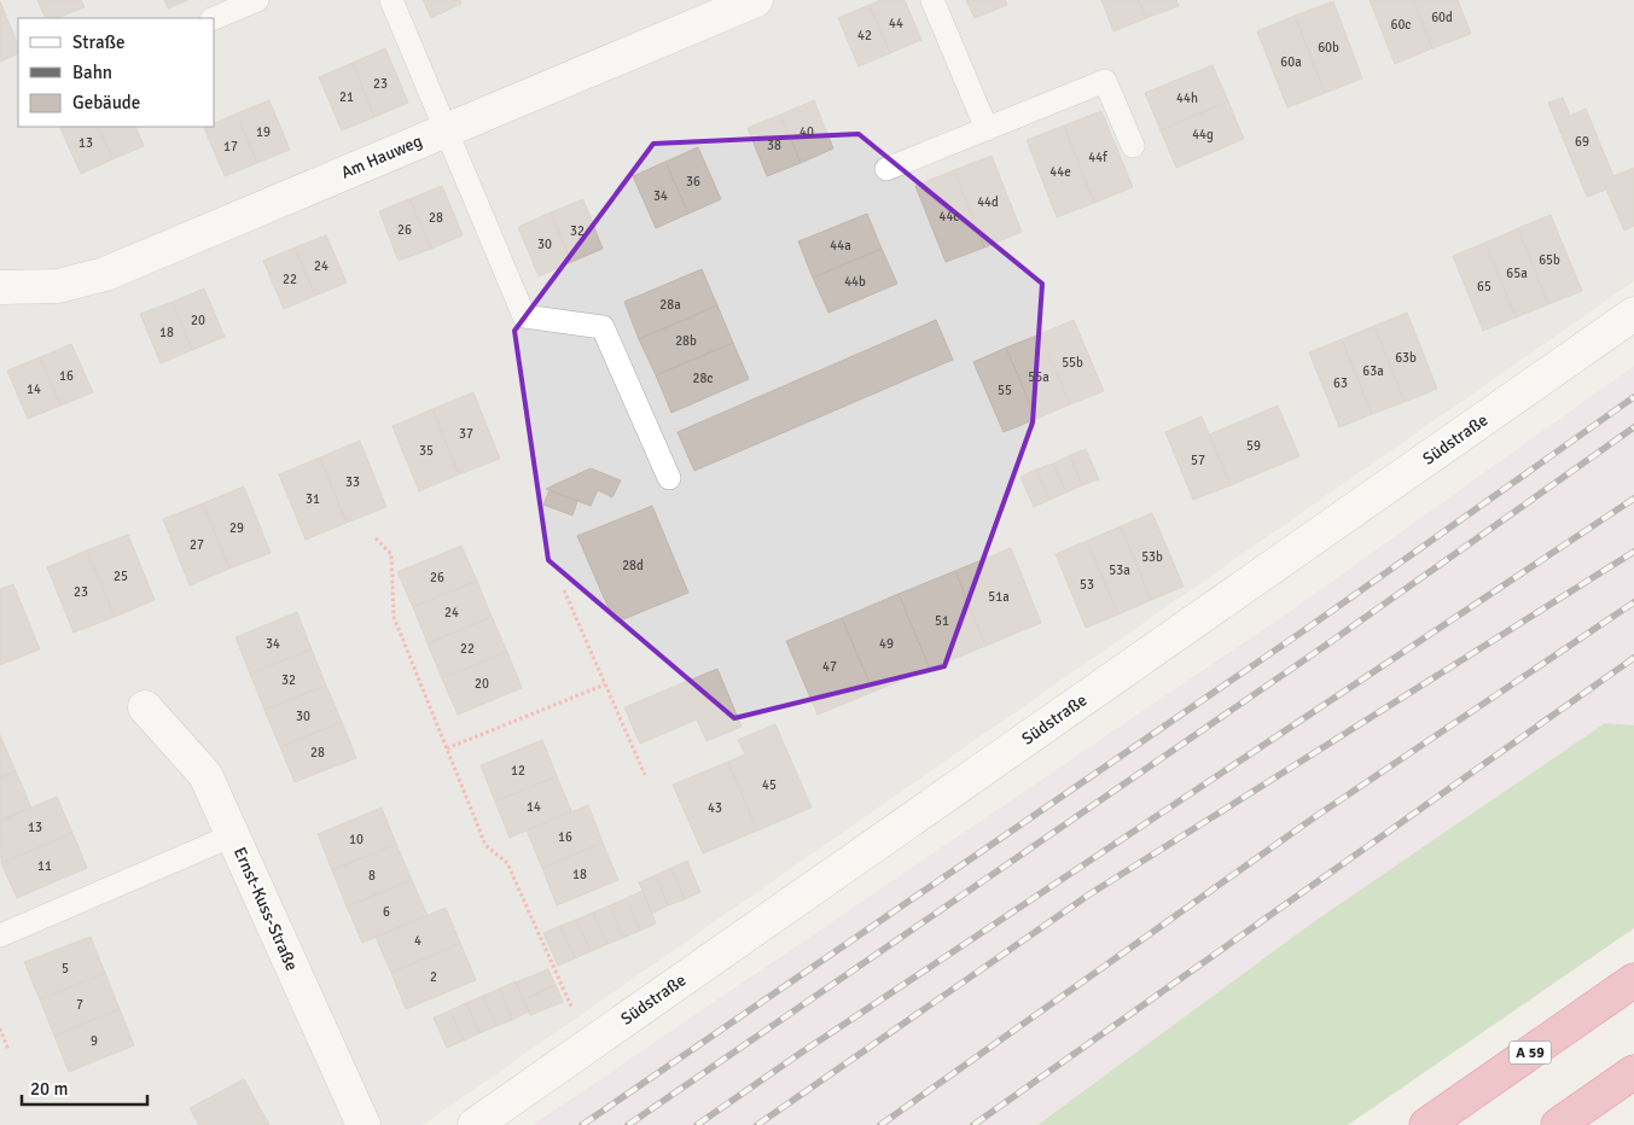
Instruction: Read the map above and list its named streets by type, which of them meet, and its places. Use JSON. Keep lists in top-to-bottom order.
{
  "streets": {
    "highway": ["A 59"],
    "street": ["Am Hauweg", "Südstraße", "Ernst-Kuss-Straße"]
  },
  "house_numbers": [
    "60d",
    "44",
    "60c",
    "42",
    "60b",
    "60a",
    "23",
    "21",
    "44h",
    "19",
    "40",
    "44g",
    "69",
    "13",
    "38",
    "17",
    "44f",
    "44e",
    "36",
    "34",
    "44d",
    "44c",
    "28",
    "26",
    "32",
    "30",
    "44a",
    "65b",
    "24",
    "65a",
    "22",
    "44b",
    "65",
    "28a",
    "20",
    "18",
    "28b",
    "63b",
    "55b",
    "63a",
    "16",
    "55a",
    "28c",
    "63",
    "14",
    "55",
    "37",
    "59",
    "35",
    "57",
    "33",
    "31",
    "29",
    "27",
    "53b",
    "28d",
    "53a",
    "25",
    "26",
    "53",
    "23",
    "51a",
    "24",
    "51",
    "34",
    "49",
    "22",
    "47",
    "32",
    "20",
    "30",
    "28",
    "12",
    "45",
    "14",
    "43",
    "13",
    "16",
    "10",
    "11",
    "18",
    "8",
    "6",
    "4",
    "5",
    "2",
    "7",
    "9"
  ],
  "legend": ["Straße", "Bahn", "Gebäude"],
  "scale_bar": "20 m"
}
